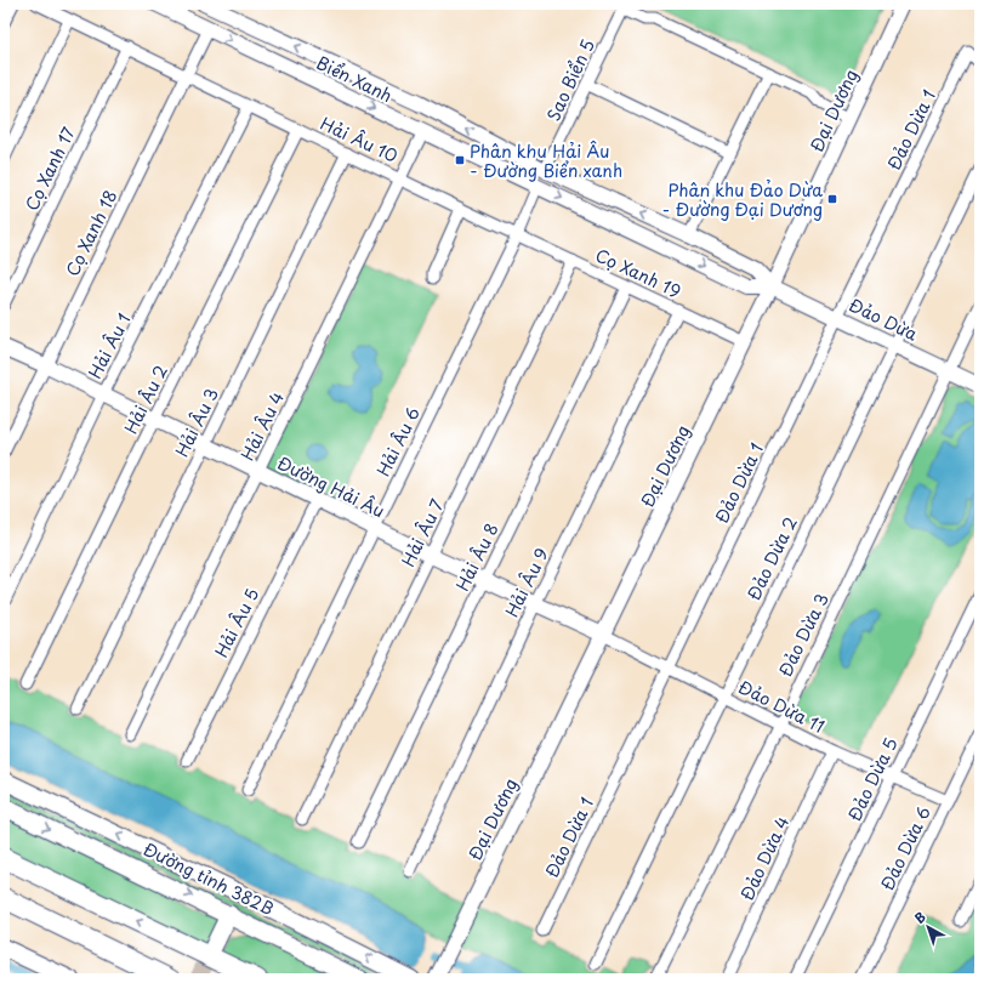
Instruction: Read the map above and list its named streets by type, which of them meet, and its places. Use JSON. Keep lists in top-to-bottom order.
{
  "streets": {
    "main road": ["Đường tỉnh 382B"],
    "street": [
      "Biển Xanh",
      "Sao Biển 5",
      "Đại Dương",
      "Đảo Dừa 1",
      "Hải Âu 10",
      "Cọ Xanh 17",
      "Cọ Xanh 18",
      "Cọ Xanh 19",
      "Đảo Dừa",
      "Hải Âu 1",
      "Hải Âu 2",
      "Hải Âu 3",
      "Hải Âu 4",
      "Hải Âu 6",
      "Đường Hải Âu",
      "Hải Âu 7",
      "Hải Âu 8",
      "Đảo Dừa 2",
      "Hải Âu 9",
      "Hải Âu 5",
      "Đảo Dừa 3",
      "Đảo Dừa 11",
      "Đảo Dừa 5",
      "Đảo Dừa 6",
      "Đảo Dừa 4"
    ]
  },
  "crossings": [
    ["Biển Xanh", "Sao Biển 5"],
    ["Biển Xanh", "Đại Dương"],
    ["Biển Xanh", "Cọ Xanh 18"],
    ["Biển Xanh", "Đảo Dừa"],
    ["Biển Xanh", "Hải Âu 4"],
    ["Biển Xanh", "Hải Âu 6"],
    ["Đại Dương", "Cọ Xanh 19"],
    ["Đại Dương", "Đảo Dừa"],
    ["Đại Dương", "Đường Hải Âu"],
    ["Đại Dương", "Đảo Dừa 11"],
    ["Đảo Dừa 1", "Đảo Dừa"],
    ["Đảo Dừa 1", "Đảo Dừa 11"],
    ["Hải Âu 10", "Cọ Xanh 18"],
    ["Hải Âu 10", "Cọ Xanh 19"],
    ["Hải Âu 10", "Hải Âu 1"],
    ["Hải Âu 10", "Hải Âu 2"],
    ["Hải Âu 10", "Hải Âu 3"],
    ["Hải Âu 10", "Hải Âu 4"],
    ["Hải Âu 10", "Hải Âu 6"],
    ["Cọ Xanh 18", "Đường Hải Âu"],
    ["Cọ Xanh 19", "Hải Âu 6"],
    ["Cọ Xanh 19", "Hải Âu 7"],
    ["Cọ Xanh 19", "Hải Âu 8"],
    ["Cọ Xanh 19", "Hải Âu 9"],
    ["Đảo Dừa", "Đảo Dừa 2"],
    ["Đảo Dừa", "Đảo Dừa 3"],
    ["Hải Âu 1", "Đường Hải Âu"],
    ["Hải Âu 2", "Đường Hải Âu"],
    ["Hải Âu 3", "Đường Hải Âu"],
    ["Hải Âu 4", "Đường Hải Âu"],
    ["Hải Âu 6", "Đường Hải Âu"],
    ["Đường Hải Âu", "Hải Âu 7"],
    ["Đường Hải Âu", "Hải Âu 8"],
    ["Đường Hải Âu", "Hải Âu 9"],
    ["Đường Hải Âu", "Hải Âu 5"],
    ["Đường Hải Âu", "Đảo Dừa 11"],
    ["Đảo Dừa 2", "Đảo Dừa 11"],
    ["Đảo Dừa 3", "Đảo Dừa 11"],
    ["Đảo Dừa 11", "Đảo Dừa 5"],
    ["Đảo Dừa 11", "Đảo Dừa 6"],
    ["Đảo Dừa 11", "Đảo Dừa 4"]
  ],
  "places": {
    "transit": ["Phân khu Hải Âu - Đường Biển xanh", "Phân khu Đảo Dừa - Đường Đại Dương"]
  },
  "north": "top left"
}
